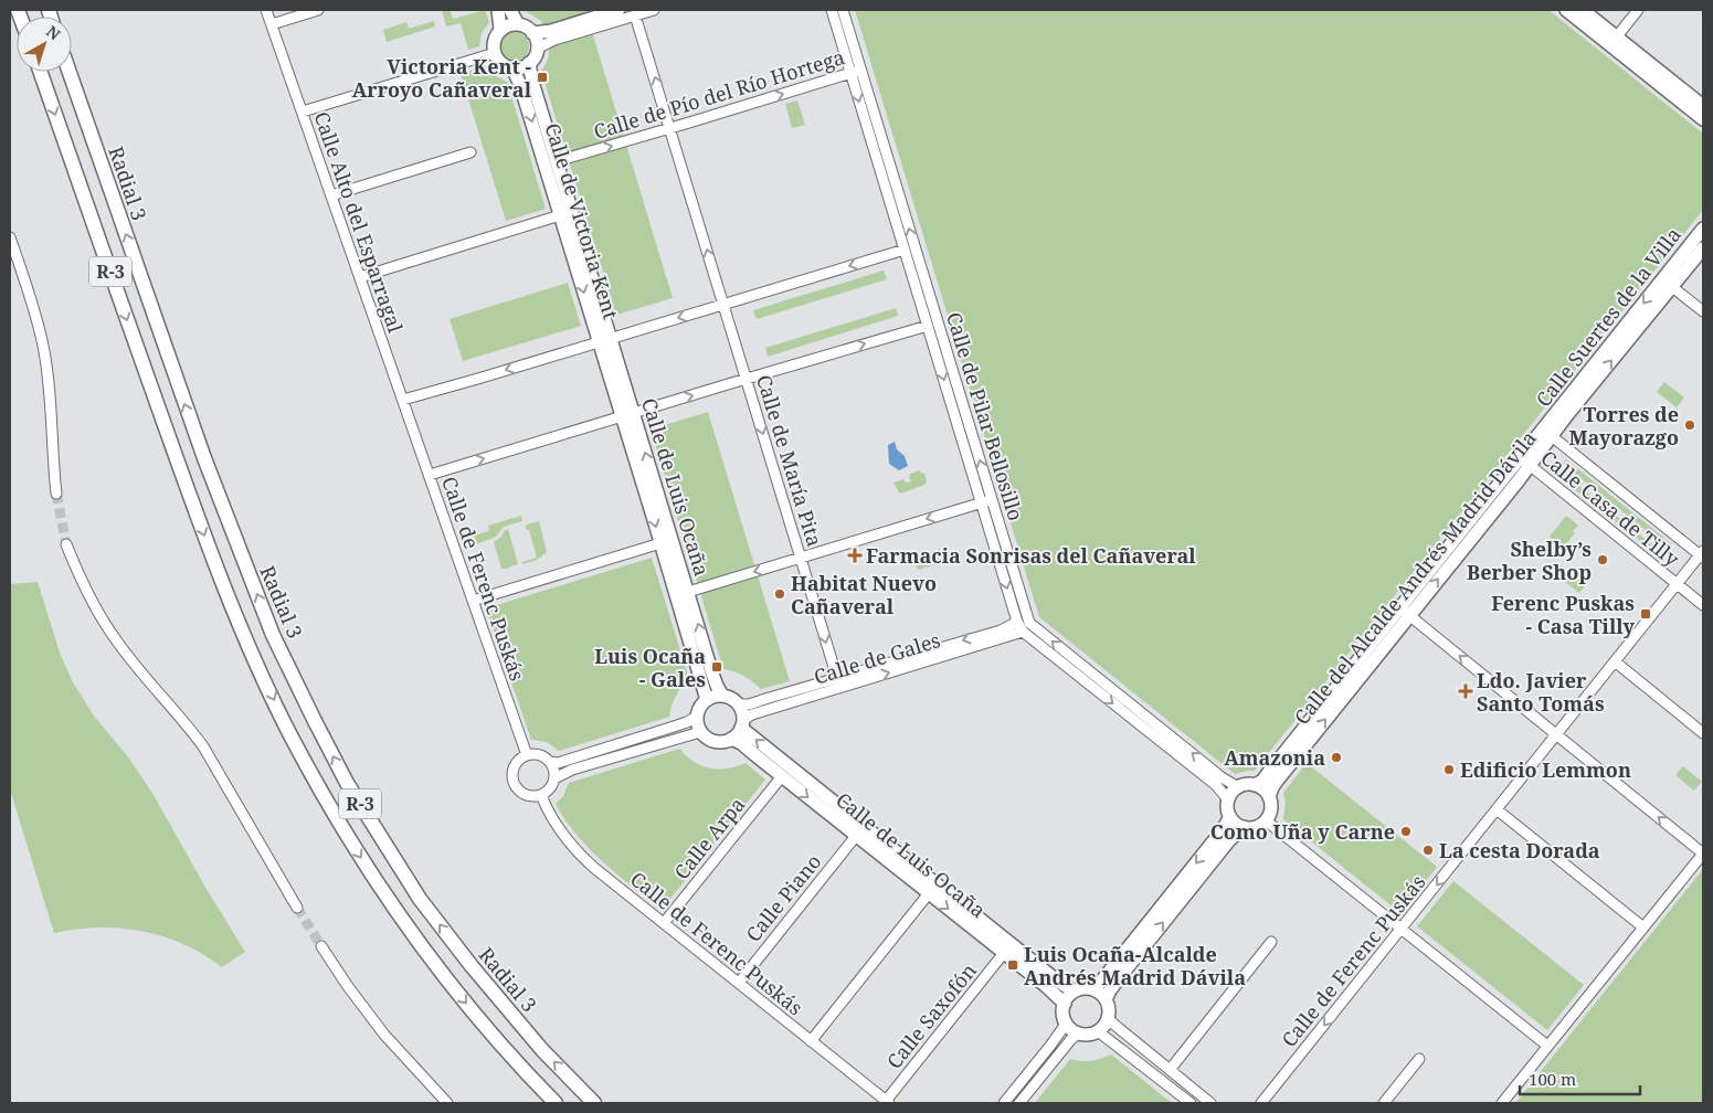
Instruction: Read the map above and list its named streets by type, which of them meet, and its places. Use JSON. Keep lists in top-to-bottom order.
{
  "streets": {
    "highway": ["Radial 3", "R-3"],
    "main road": [
      "Calle de Victoria Kent",
      "Calle Suertes de la Villa",
      "Calle de Luis Ocaña",
      "Calle del Alcalde Andrés Madrid Dávila"
    ],
    "street": [
      "Calle de Pío del Río Hortega",
      "Calle Alto del Esparragal",
      "Calle de Pilar Bellosillo",
      "Calle de María Pita",
      "Calle Casa de Tilly",
      "Calle de Ferenc Puskás",
      "Calle de Gales",
      "Calle Arpa",
      "Calle Piano",
      "Calle Saxofón"
    ]
  },
  "crossings": [
    ["Calle de Pío del Río Hortega", "Calle de Victoria Kent"],
    ["Calle de Pío del Río Hortega", "Calle de Pilar Bellosillo"],
    ["Calle de Pío del Río Hortega", "Calle de María Pita"],
    ["Calle de Victoria Kent", "Calle de Luis Ocaña"],
    ["Calle Alto del Esparragal", "Calle de Ferenc Puskás"],
    ["Calle Suertes de la Villa", "Calle Casa de Tilly"],
    ["Calle Suertes de la Villa", "Calle del Alcalde Andrés Madrid Dávila"],
    ["Calle de Pilar Bellosillo", "Calle del Alcalde Andrés Madrid Dávila"],
    ["Calle de Pilar Bellosillo", "Calle de Gales"],
    ["Calle de María Pita", "Calle de Gales"],
    ["Calle de Luis Ocaña", "Calle de Gales"],
    ["Calle de Luis Ocaña", "Calle Arpa"],
    ["Calle de Luis Ocaña", "Calle Piano"],
    ["Calle de Luis Ocaña", "Calle Saxofón"],
    ["Calle Casa de Tilly", "Calle del Alcalde Andrés Madrid Dávila"],
    ["Calle Casa de Tilly", "Calle de Ferenc Puskás"],
    ["Calle de Ferenc Puskás", "Calle Arpa"],
    ["Calle de Ferenc Puskás", "Calle Piano"],
    ["Calle de Ferenc Puskás", "Calle Saxofón"]
  ],
  "one_way": ["Calle de Pío del Río Hortega"],
  "places": {
    "transit": [
      "Victoria Kent - Arroyo Cañaveral",
      "Ferenc Puskas - Casa Tilly",
      "Luis Ocaña - Gales",
      "Luis Ocaña-Alcalde Andrés Madrid Dávila"
    ],
    "other": [
      "Torres de Mayorazgo",
      "Shelby’s Berber Shop",
      "Habitat Nuevo Cañaveral",
      "Amazonia",
      "Edificio Lemmon",
      "Como Uña y Carne",
      "La cesta Dorada"
    ],
    "health": ["Farmacia Sonrisas del Cañaveral", "Ldo. Javier Santo Tomás"]
  },
  "scale_bar": "100 m",
  "north": "top right"
}
